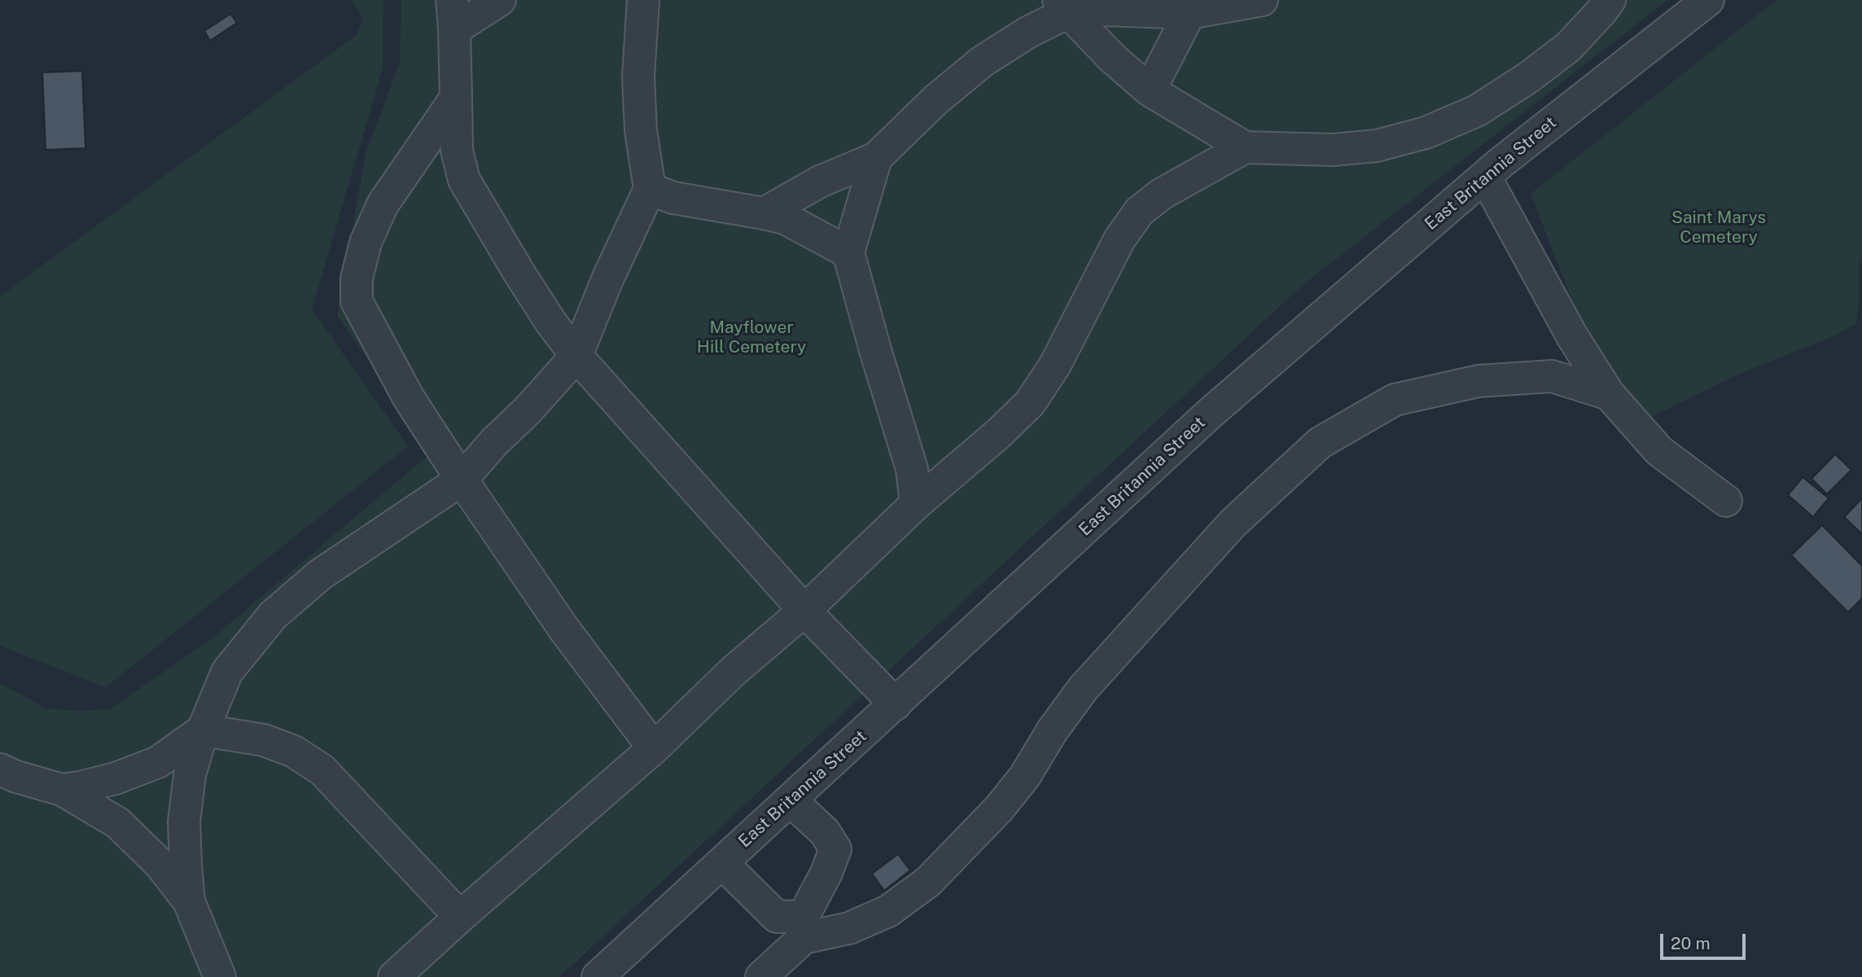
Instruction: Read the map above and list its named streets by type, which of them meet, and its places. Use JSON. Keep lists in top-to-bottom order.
{
  "streets": {
    "street": ["East Britannia Street"]
  },
  "parks": ["Saint Marys Cemetery", "Mayflower Hill Cemetery"],
  "scale_bar": "20 m"
}
